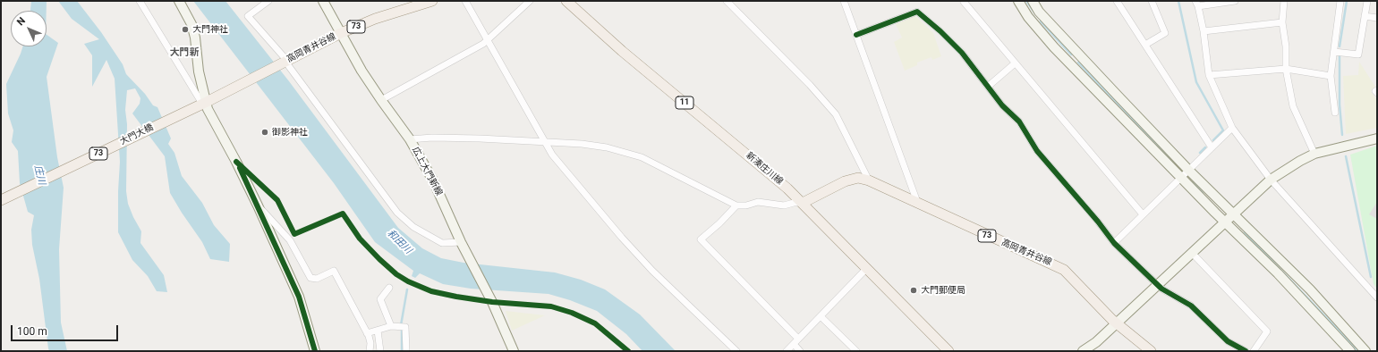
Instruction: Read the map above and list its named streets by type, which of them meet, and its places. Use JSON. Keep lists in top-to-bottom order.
{
  "streets": {
    "main road": [
      "73",
      "高岡青井谷線",
      "11",
      "大門大橋",
      "新湊庄川線"
    ],
    "street": ["広上大門新線"]
  },
  "crossings": [
    ["高岡青井谷線", "大門大橋"],
    ["高岡青井谷線", "新湊庄川線"],
    ["高岡青井谷線", "広上大門新線"]
  ],
  "districts": ["大門新"],
  "water": ["庄川", "和田川"],
  "places": ["大門神社", "御影神社", "大門郵便局"],
  "scale_bar": "100 m",
  "north": "top left"
}
